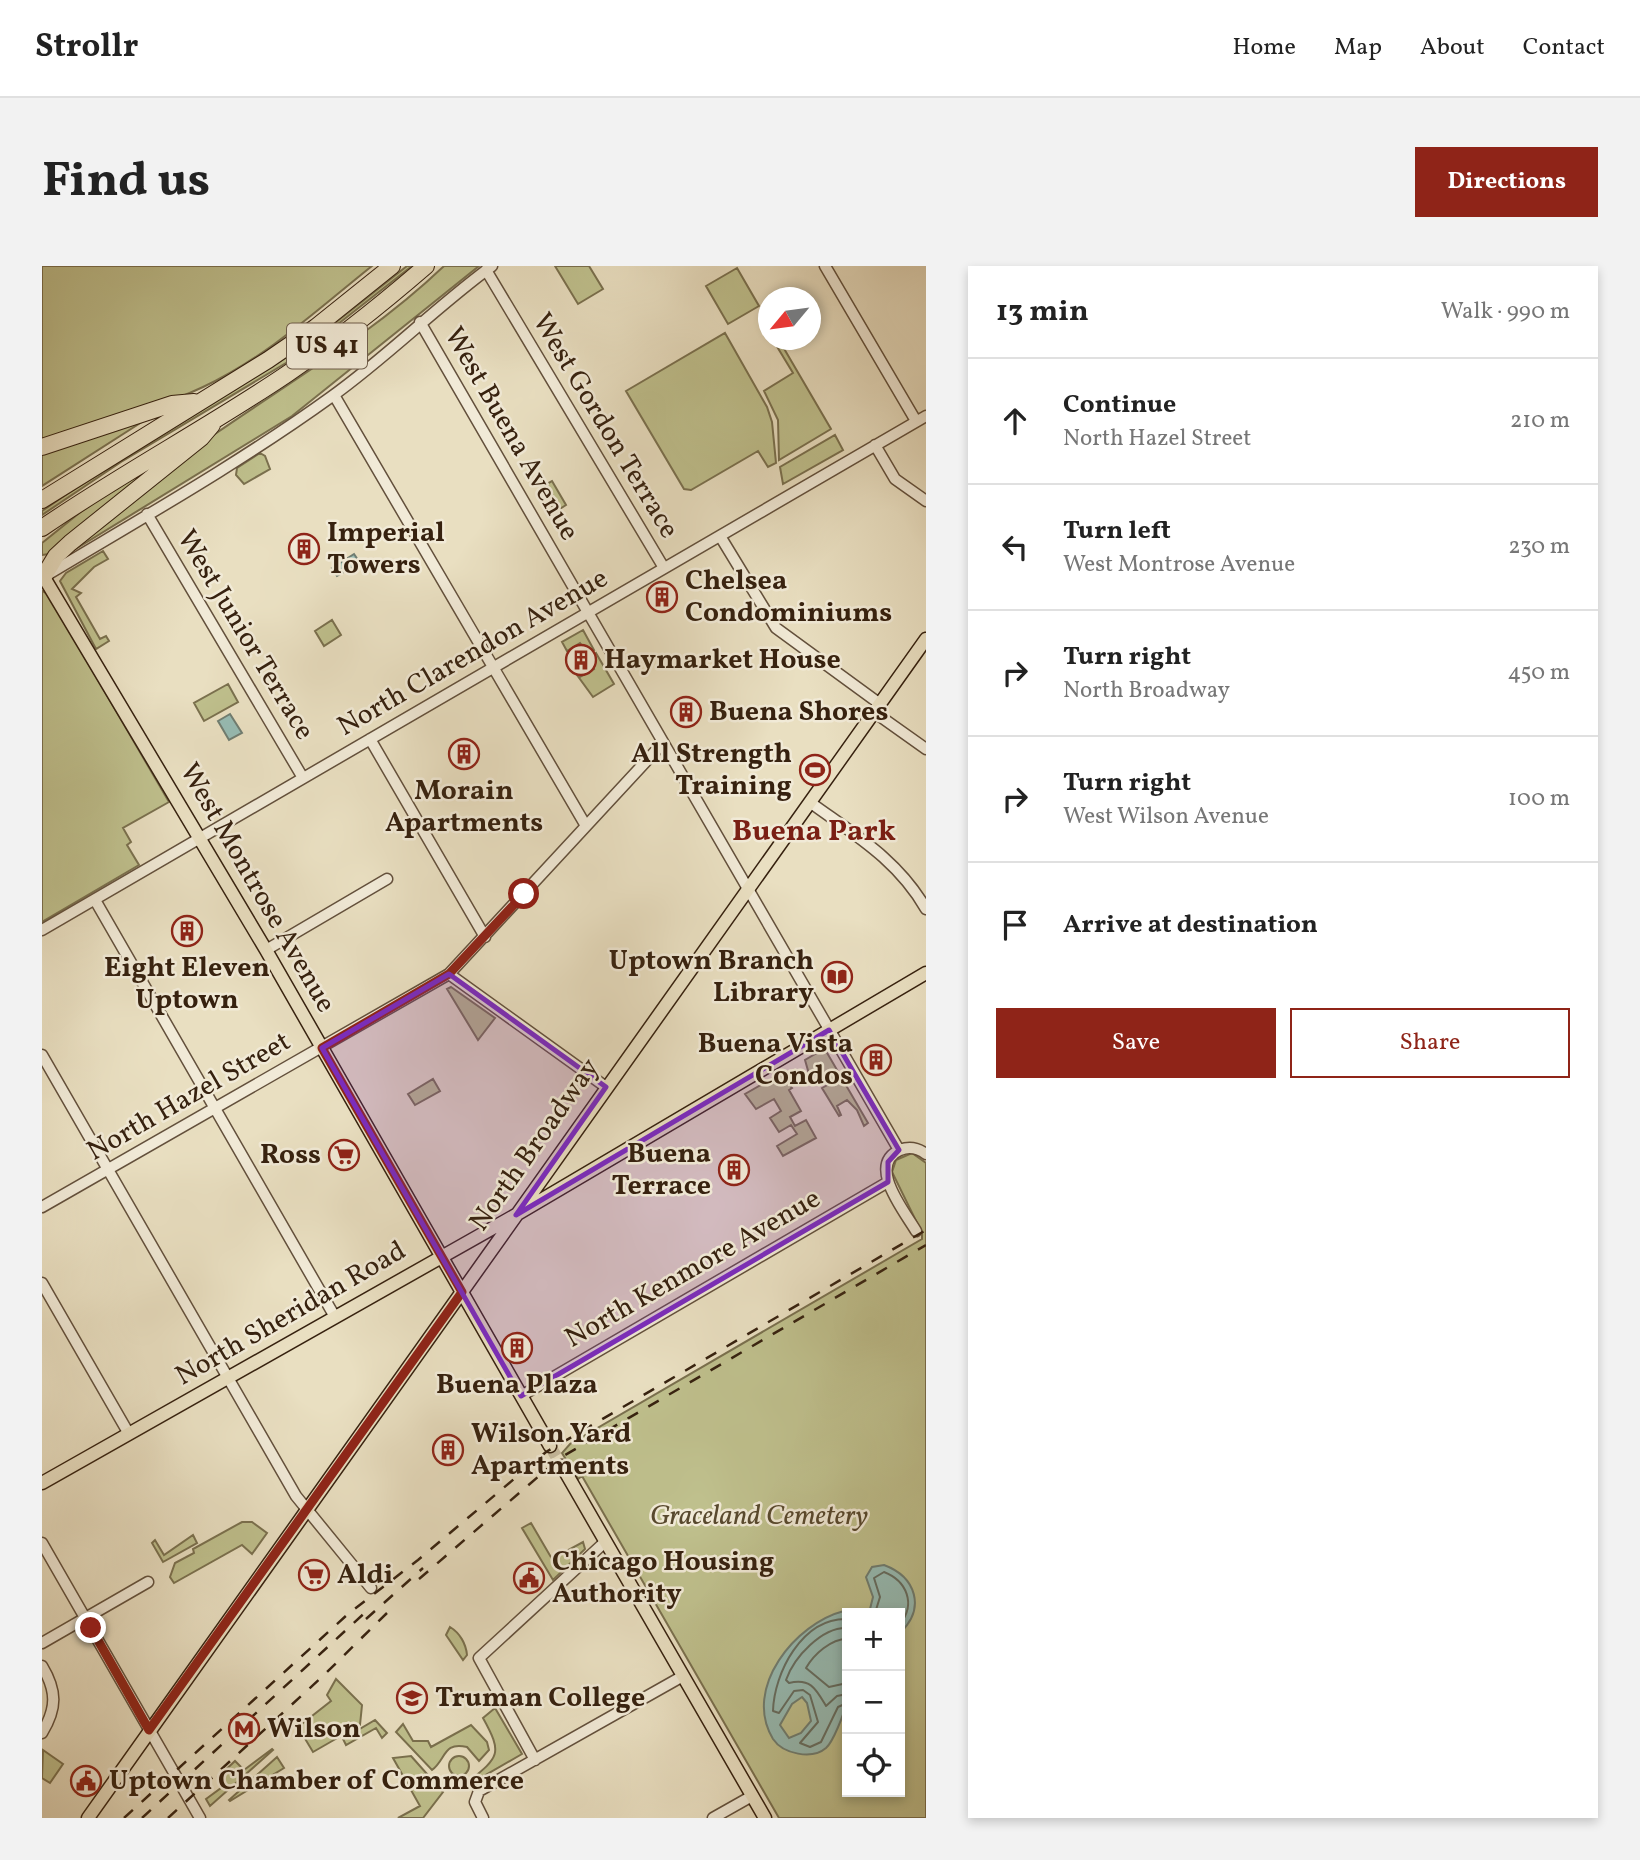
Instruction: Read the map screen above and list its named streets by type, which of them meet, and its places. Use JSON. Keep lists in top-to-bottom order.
{
  "streets": {
    "highway": ["US 41"],
    "main road": ["West Montrose Avenue", "North Broadway", "North Sheridan Road"],
    "street": [
      "West Gordon Terrace",
      "West Buena Avenue",
      "West Junior Terrace",
      "North Clarendon Avenue",
      "North Hazel Street",
      "North Kenmore Avenue"
    ]
  },
  "crossings": [
    ["West Gordon Terrace", "North Clarendon Avenue"],
    ["West Buena Avenue", "North Clarendon Avenue"],
    ["West Buena Avenue", "North Hazel Street"],
    ["West Buena Avenue", "North Broadway"],
    ["West Buena Avenue", "North Sheridan Road"],
    ["West Junior Terrace", "North Clarendon Avenue"],
    ["North Clarendon Avenue", "West Montrose Avenue"],
    ["West Montrose Avenue", "North Hazel Street"],
    ["West Montrose Avenue", "North Broadway"],
    ["West Montrose Avenue", "North Kenmore Avenue"],
    ["West Montrose Avenue", "North Sheridan Road"],
    ["North Broadway", "North Sheridan Road"]
  ],
  "districts": ["Buena Park"],
  "parks": ["Graceland Cemetery"],
  "places": {
    "building": [
      "Imperial Towers",
      "Chelsea Condominiums",
      "Haymarket House",
      "Buena Shores",
      "Morain Apartments",
      "Eight Eleven Uptown",
      "Buena Vista Condos",
      "Buena Terrace",
      "Buena Plaza",
      "Wilson Yard Apartments"
    ],
    "sports": ["All Strength Training"],
    "library": ["Uptown Branch Library"],
    "supermarket": ["Ross", "Aldi"],
    "public building": ["Chicago Housing Authority", "Uptown Chamber of Commerce"],
    "school or university": ["Truman College"],
    "metro station": ["Wilson"]
  },
  "north": "bottom left",
  "page": {
    "header": "Strollr",
    "nav": [
      "Home",
      "Map",
      "About",
      "Contact"
    ],
    "buttons": [
      "Directions",
      ["Save", "Share"]
    ],
    "title": "Find us",
    "heading": ["13 min", "Walk · 990 m"],
    "list": [
      ["Continue", "North Hazel Street", "210 m"],
      ["Turn left", "West Montrose Avenue", "230 m"],
      ["Turn right", "North Broadway", "450 m"],
      ["Turn right", "West Wilson Avenue", "100 m"],
      "Arrive at destination"
    ],
    "map_buttons": ["+", "−"]
  }
}
